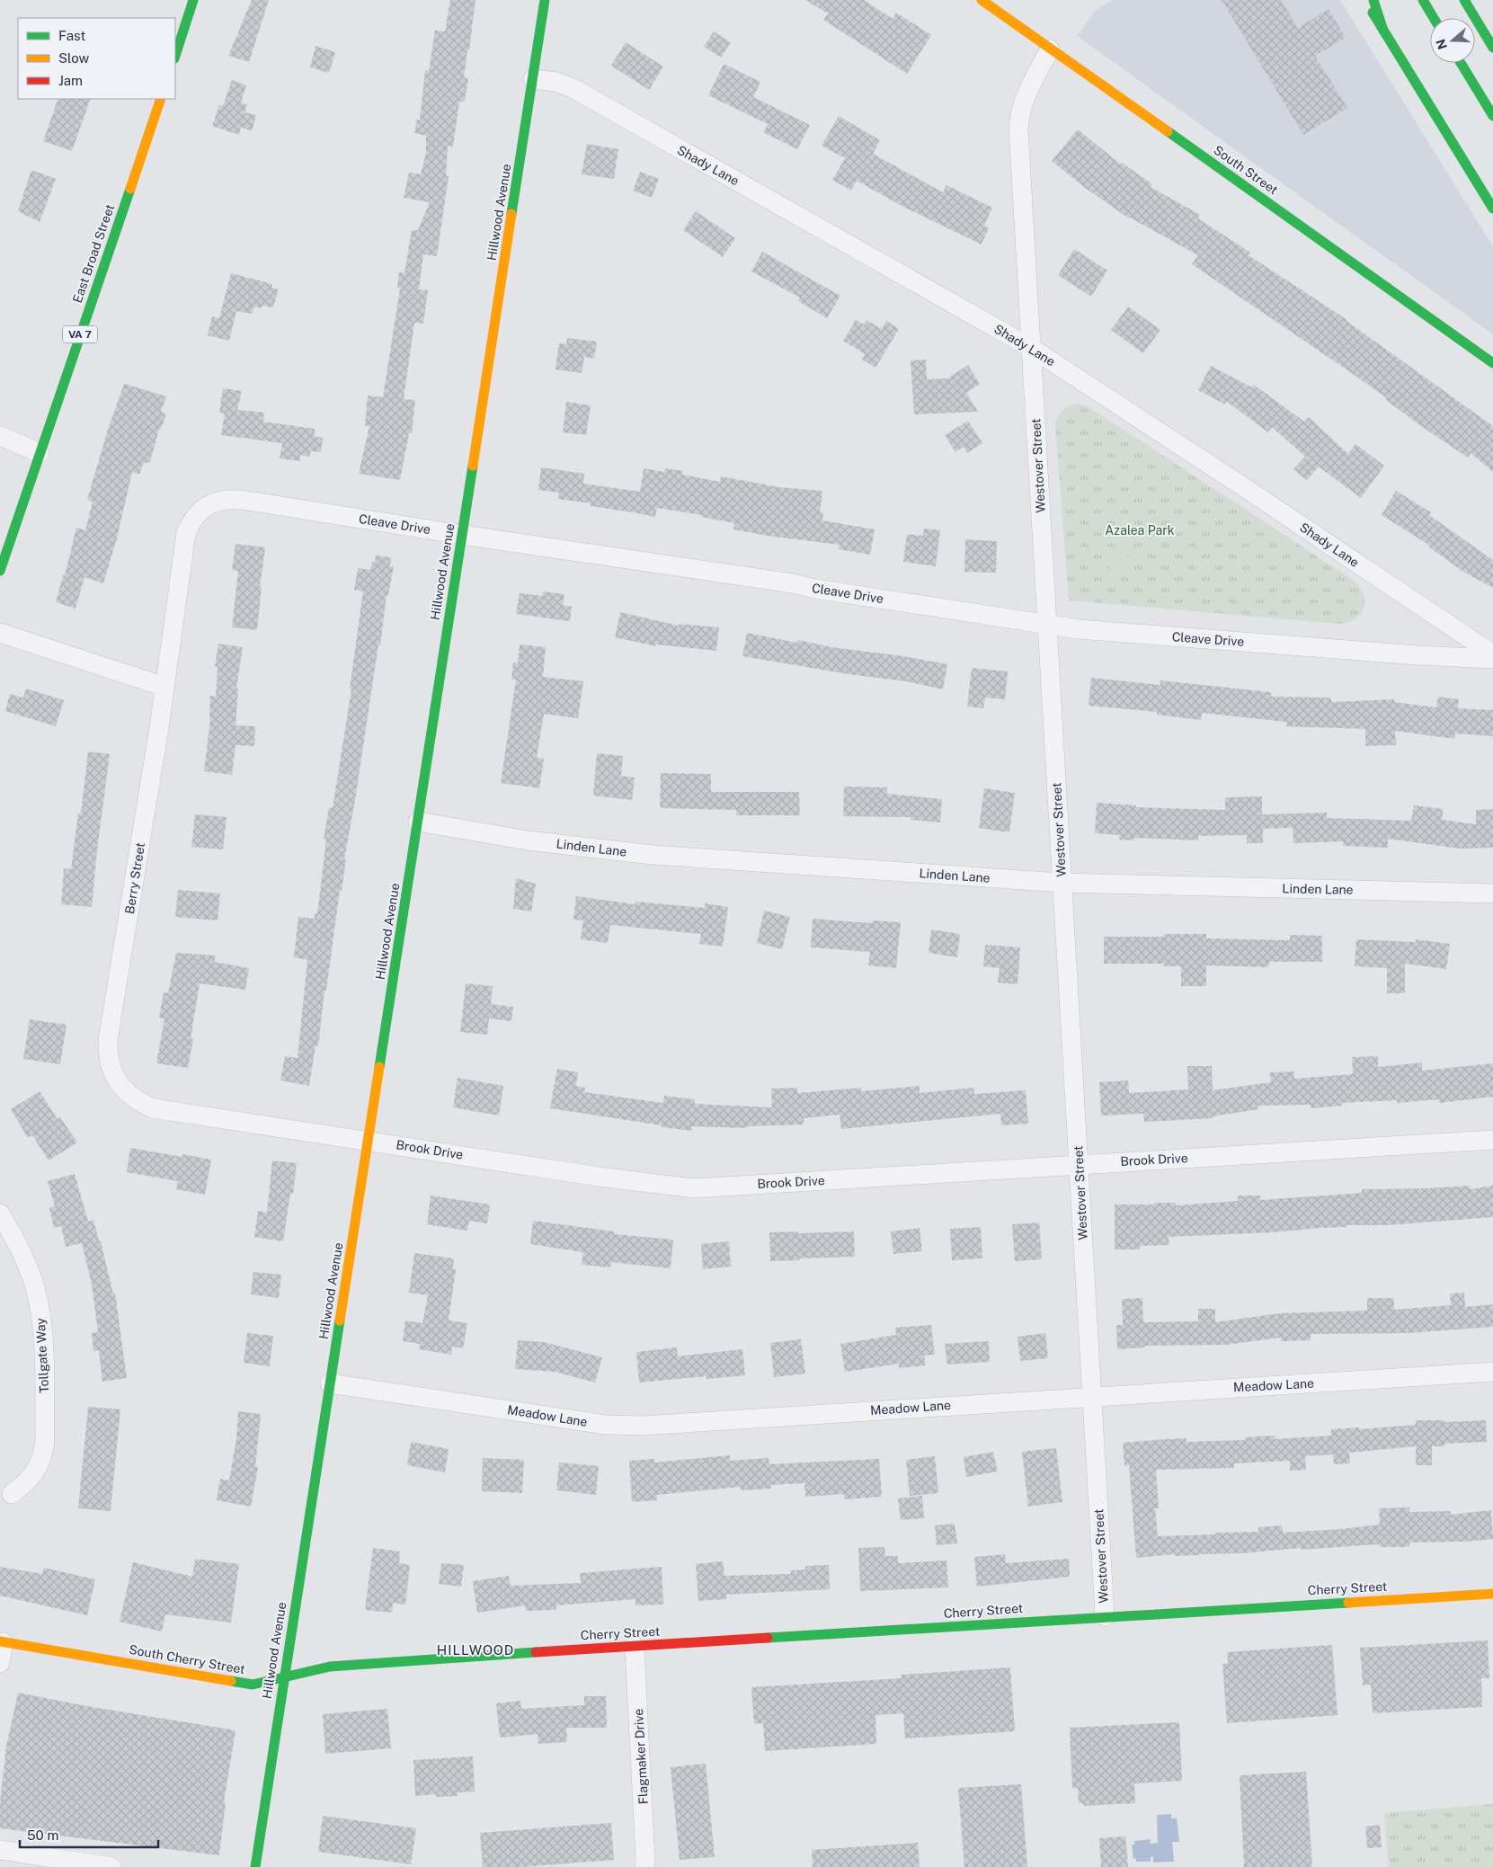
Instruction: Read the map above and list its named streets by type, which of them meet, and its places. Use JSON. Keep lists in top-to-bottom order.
{
  "streets": {
    "main road": [
      "South Street",
      "Hillwood Avenue",
      "East Broad Street",
      "VA 7",
      "Cherry Street",
      "South Cherry Street"
    ],
    "street": [
      "Shady Lane",
      "Westover Street",
      "Cleave Drive",
      "Linden Lane",
      "Berry Street",
      "Brook Drive",
      "Tollgate Way",
      "Meadow Lane",
      "Flagmaker Drive"
    ]
  },
  "crossings": [
    ["Shady Lane", "Hillwood Avenue"],
    ["Shady Lane", "Westover Street"],
    ["South Street", "Westover Street"],
    ["Hillwood Avenue", "Cleave Drive"],
    ["Hillwood Avenue", "Linden Lane"],
    ["Hillwood Avenue", "Brook Drive"],
    ["Hillwood Avenue", "Meadow Lane"],
    ["Hillwood Avenue", "South Cherry Street"],
    ["Westover Street", "Cleave Drive"],
    ["Westover Street", "Linden Lane"],
    ["Westover Street", "Brook Drive"],
    ["Westover Street", "Meadow Lane"],
    ["Westover Street", "Cherry Street"],
    ["Cleave Drive", "Berry Street"],
    ["Berry Street", "Brook Drive"],
    ["Cherry Street", "South Cherry Street"],
    ["Cherry Street", "Flagmaker Drive"]
  ],
  "districts": ["HILLWOOD"],
  "parks": ["Azalea Park"],
  "legend": ["Fast", "Slow", "Jam"],
  "scale_bar": "50 m",
  "north": "left"
}
